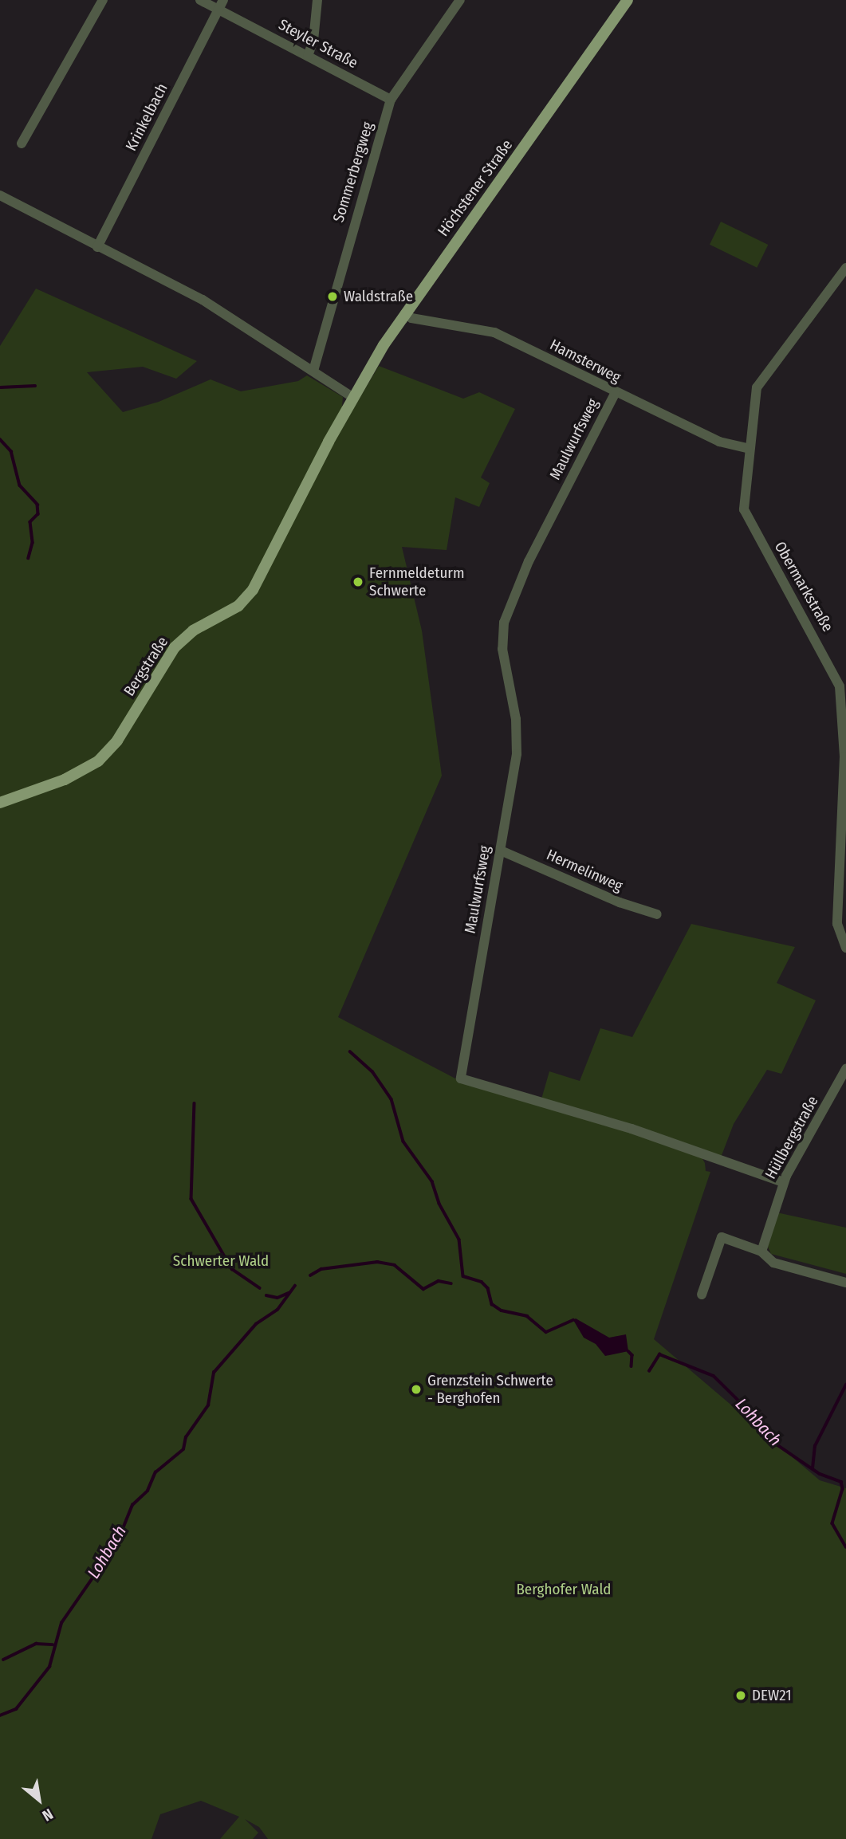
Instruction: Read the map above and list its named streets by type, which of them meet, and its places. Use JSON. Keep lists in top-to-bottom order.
{
  "streets": {
    "main road": ["Höchstener Straße", "Bergstraße"],
    "street": [
      "Steyler Straße",
      "Krinkelbach",
      "Sommerbergweg",
      "Hamsterweg",
      "Maulwurfsweg",
      "Obermarkstraße",
      "Hermelinweg",
      "Hüllbergstraße"
    ]
  },
  "crossings": [
    ["Steyler Straße", "Krinkelbach"],
    ["Steyler Straße", "Sommerbergweg"],
    ["Höchstener Straße", "Hamsterweg"],
    ["Höchstener Straße", "Bergstraße"],
    ["Hamsterweg", "Maulwurfsweg"],
    ["Hamsterweg", "Obermarkstraße"],
    ["Maulwurfsweg", "Hermelinweg"],
    ["Maulwurfsweg", "Hüllbergstraße"]
  ],
  "water": ["Lohbach"],
  "parks": ["Schwerter Wald", "Berghofer Wald"],
  "places": [
    "Waldstraße",
    "Fernmeldeturm Schwerte",
    "Grenzstein Schwerte - Berghofen",
    "DEW21"
  ],
  "north": "bottom right"
}
